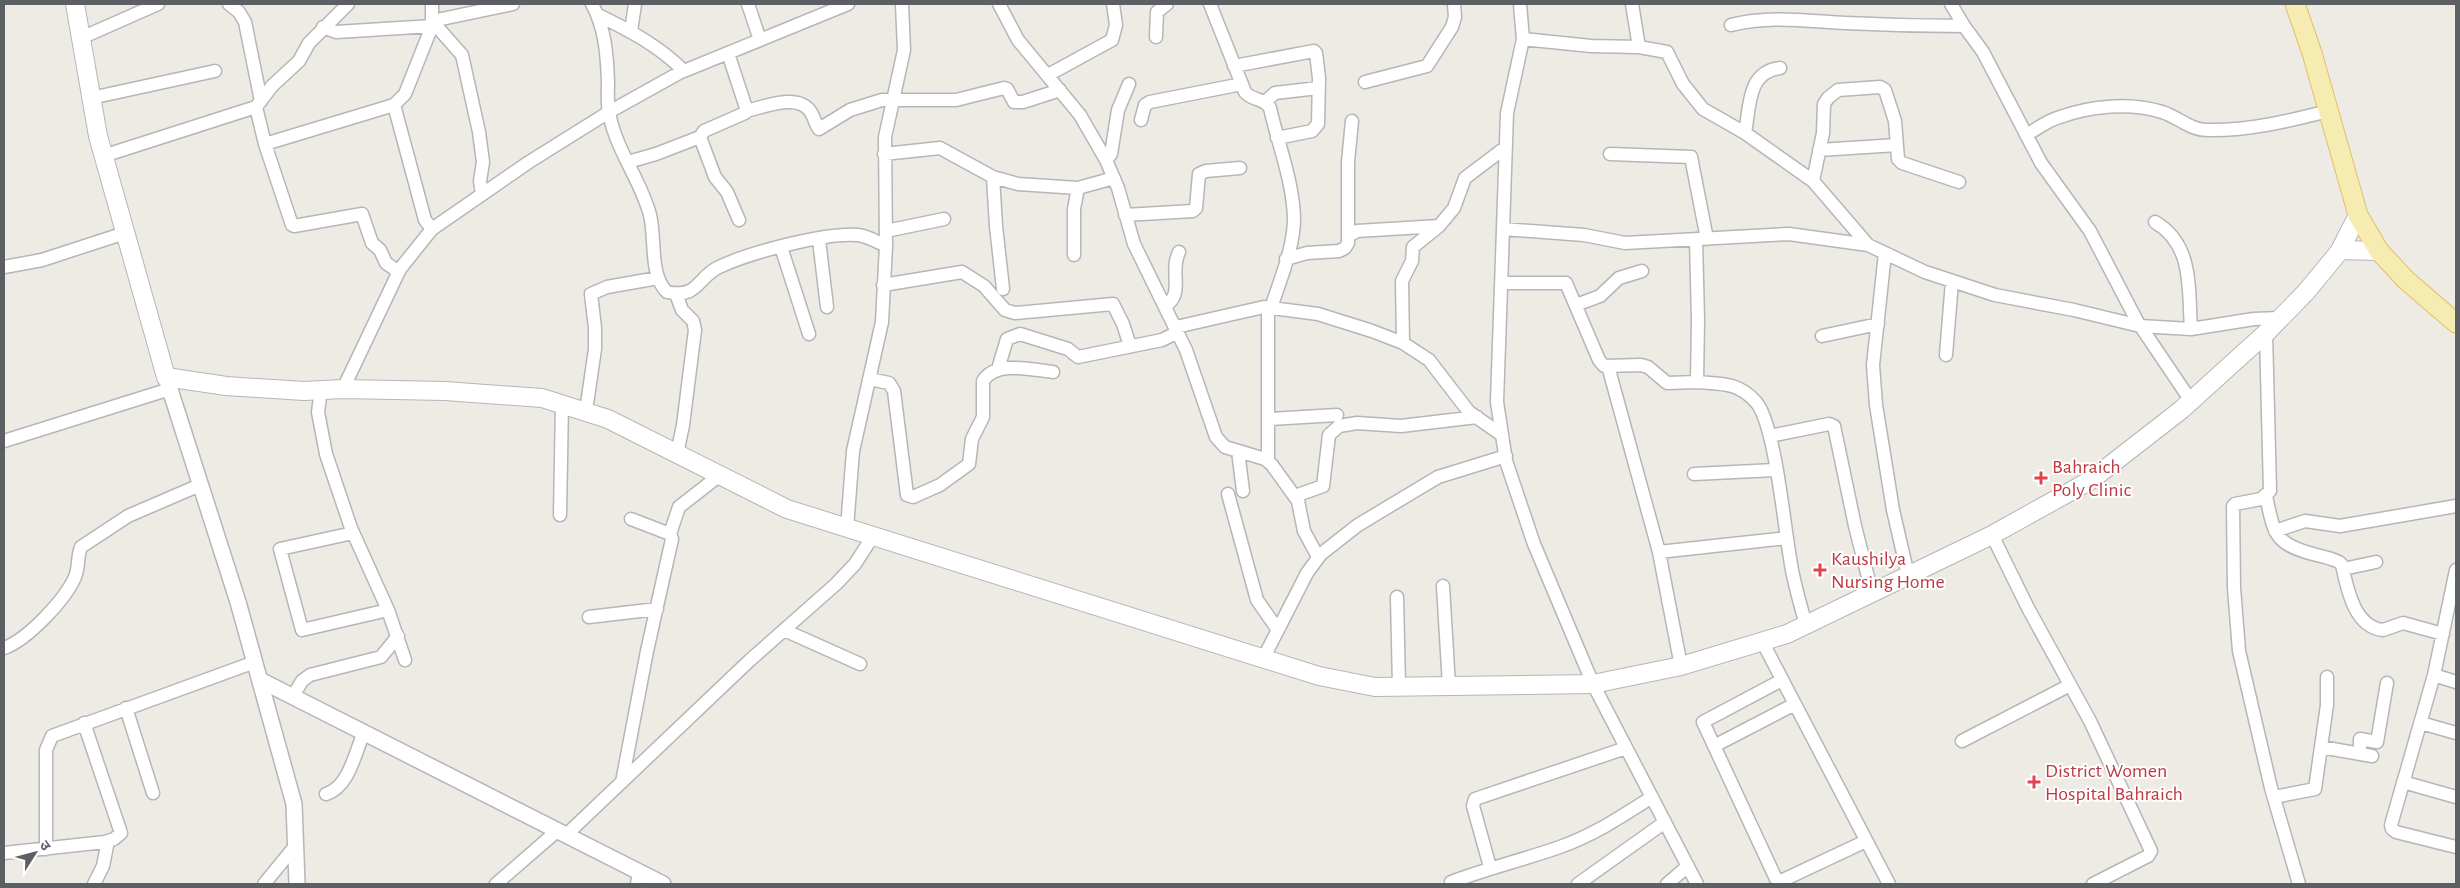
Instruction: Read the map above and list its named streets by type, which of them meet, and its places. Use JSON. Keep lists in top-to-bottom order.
{
  "places": {
    "health": ["Bahraich Poly Clinic", "Kaushilya Nursing Home", "District Women Hospital Bahraich"]
  },
  "north": "top right"
}
